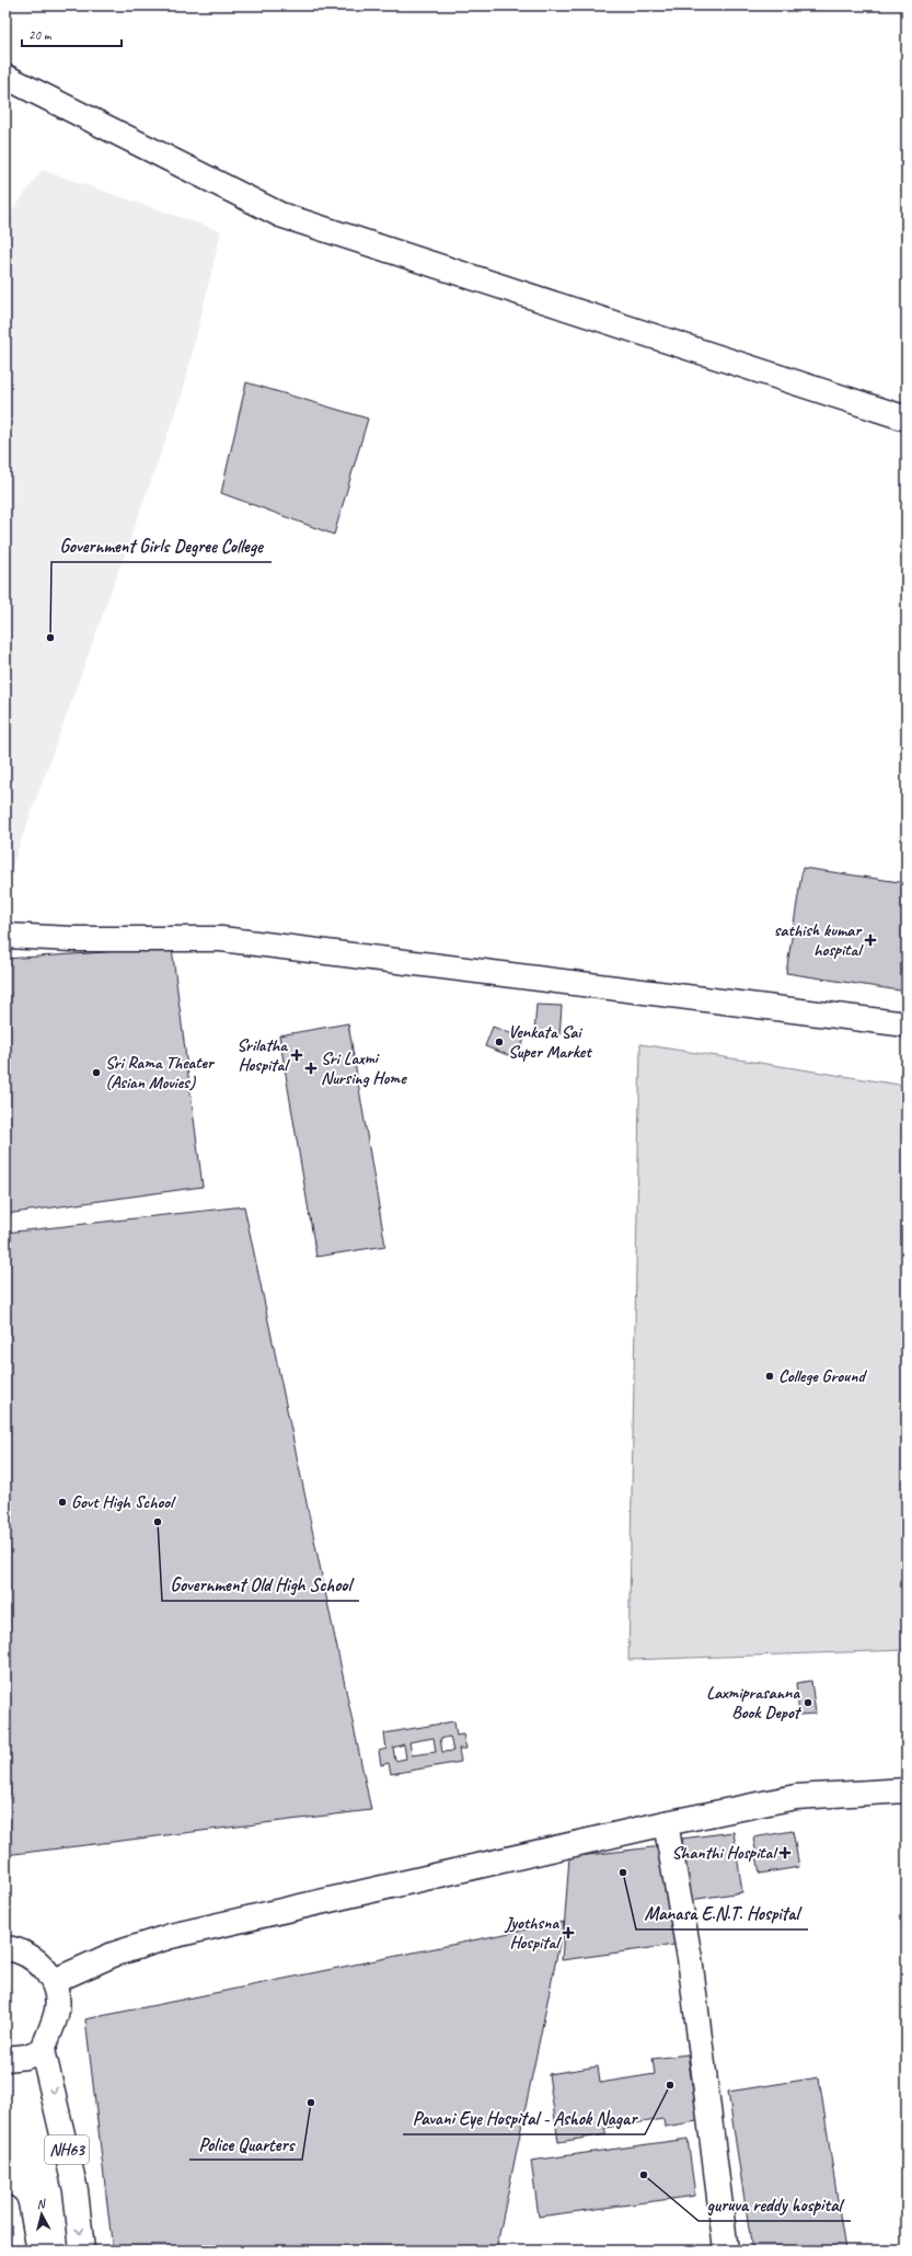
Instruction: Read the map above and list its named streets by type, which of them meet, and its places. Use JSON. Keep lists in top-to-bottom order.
{
  "streets": {
    "main road": ["NH63"]
  },
  "places": {
    "other": [
      "Government Girls Degree College",
      "Venkata Sai Super Market",
      "Sri Rama Theater (Asian Movies)",
      "College Ground",
      "Govt High School",
      "Government Old High School",
      "Laxmiprasanna Book Depot",
      "Manasa E.N.T. Hospital",
      "Pavani Eye Hospital - Ashok Nagar",
      "Police Quarters",
      "guruva reddy hospital"
    ],
    "health": [
      "sathish kumar hospital",
      "Srilatha Hospital",
      "Sri Laxmi Nursing Home",
      "Shanthi Hospital",
      "Jyothsna Hospital"
    ]
  },
  "scale_bar": "20 m",
  "north": "top"
}
